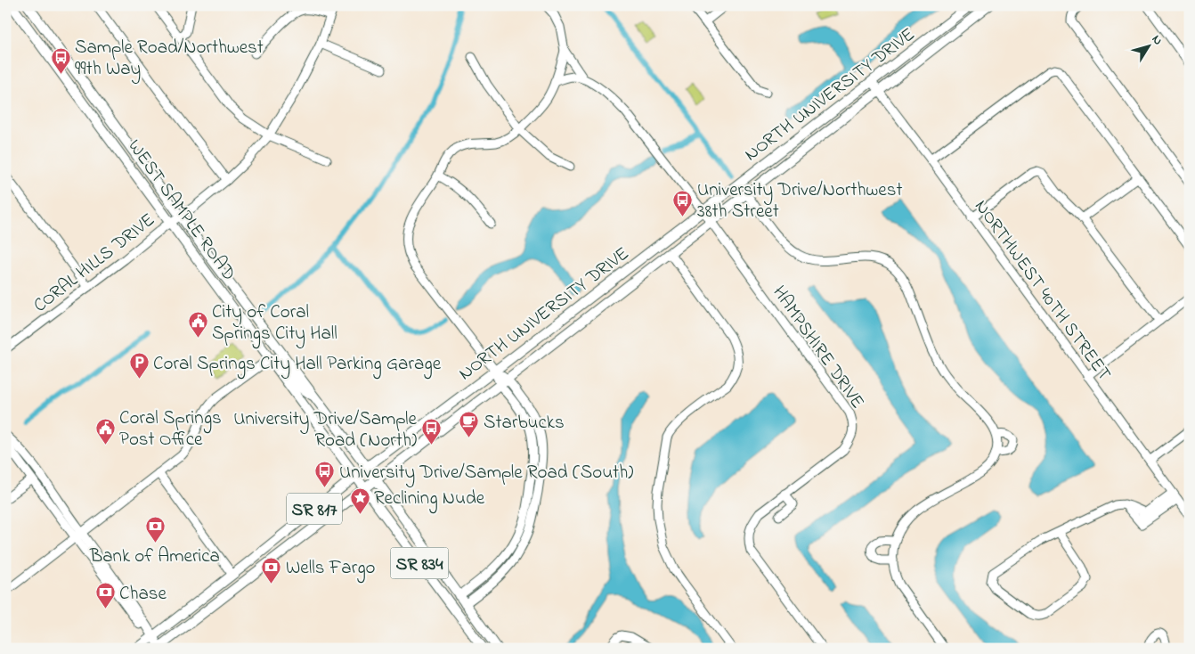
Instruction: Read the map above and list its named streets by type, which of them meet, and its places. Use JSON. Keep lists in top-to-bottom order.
{
  "streets": {
    "main road": [
      "NORTH UNIVERSITY DRIVE",
      "WEST SAMPLE ROAD",
      "SR 817",
      "SR 834"
    ],
    "street": ["CORAL HILLS DRIVE", "NORTHWEST 40TH STREET", "HAMPSHIRE DRIVE"]
  },
  "crossings": [
    ["NORTH UNIVERSITY DRIVE", "WEST SAMPLE ROAD"],
    ["NORTH UNIVERSITY DRIVE", "NORTHWEST 40TH STREET"],
    ["NORTH UNIVERSITY DRIVE", "HAMPSHIRE DRIVE"],
    ["WEST SAMPLE ROAD", "CORAL HILLS DRIVE"]
  ],
  "places": {
    "bus stop": [
      "Sample Road/Northwest 99th Way",
      "University Drive/Northwest 38th Street",
      "University Drive/Sample Road (North)",
      "University Drive/Sample Road (South)"
    ],
    "public building": ["City of Coral Springs City Hall", "Coral Springs Post Office"],
    "parking": ["Coral Springs City Hall Parking Garage"],
    "cafe": ["Starbucks"],
    "place": ["Reclining Nude"],
    "bank": ["Bank of America", "Wells Fargo", "Chase"]
  },
  "north": "top right"
}
